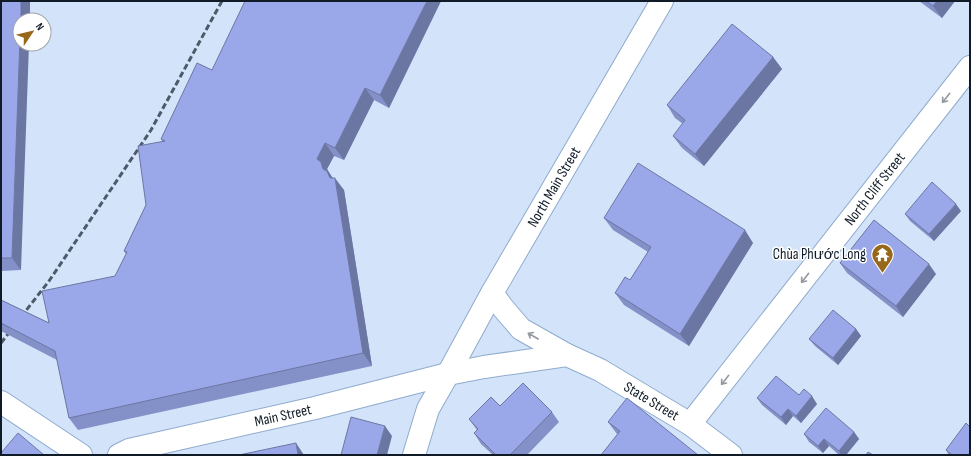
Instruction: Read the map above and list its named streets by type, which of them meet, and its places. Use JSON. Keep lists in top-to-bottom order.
{
  "streets": {
    "main road": [
      "North Main Street",
      "North Cliff Street",
      "State Street",
      "Main Street"
    ]
  },
  "crossings": [
    ["North Main Street", "State Street"],
    ["North Main Street", "Main Street"],
    ["North Cliff Street", "State Street"]
  ],
  "one_way": ["North Cliff Street"],
  "places": {
    "temple": ["Chùa Phước Long"]
  },
  "north": "top right"
}
